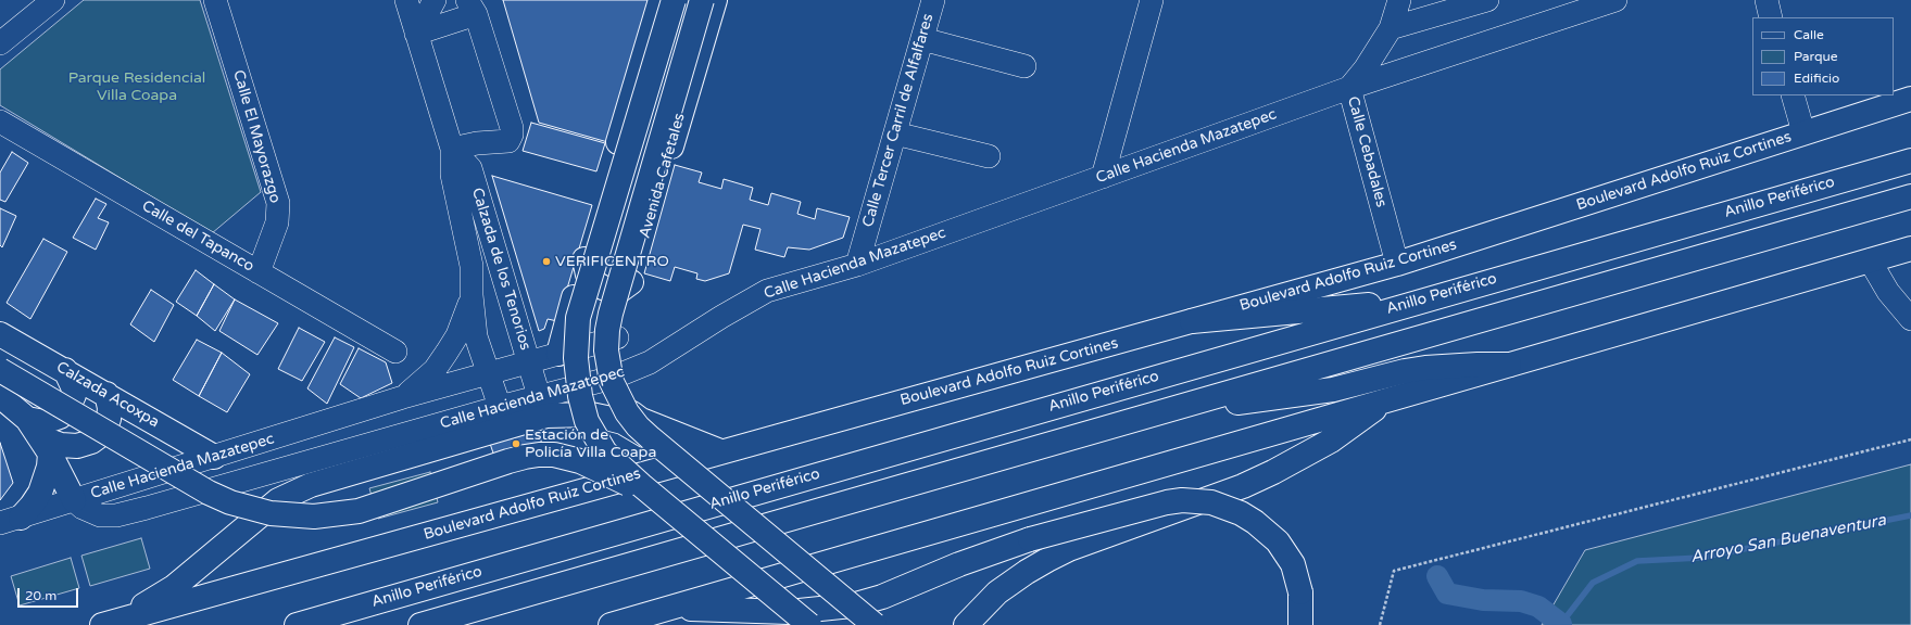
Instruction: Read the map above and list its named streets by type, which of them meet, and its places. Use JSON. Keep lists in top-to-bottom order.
{
  "streets": {
    "main road": [
      "Boulevard Adolfo Ruiz Cortines",
      "Avenida Cafetales",
      "Anillo Periférico",
      "Calzada Acoxpa"
    ],
    "street": [
      "Calle Tercer Carril de Alfalfares",
      "Calle El Mayorazgo",
      "Calle Hacienda Mazatepec",
      "Calle Cebadales",
      "Calle del Tapanco",
      "Calzada de los Tenorios"
    ]
  },
  "crossings": [
    ["Calle Tercer Carril de Alfalfares", "Calle Hacienda Mazatepec"],
    ["Calle El Mayorazgo", "Calle del Tapanco"],
    ["Calle Hacienda Mazatepec", "Calle Cebadales"],
    ["Calle Hacienda Mazatepec", "Avenida Cafetales"],
    ["Calle Hacienda Mazatepec", "Calzada de los Tenorios"],
    ["Calle Hacienda Mazatepec", "Calzada Acoxpa"],
    ["Calle Cebadales", "Boulevard Adolfo Ruiz Cortines"]
  ],
  "water": ["Arroyo San Buenaventura"],
  "parks": ["Parque Residencial Villa Coapa"],
  "places": ["VERIFICENTRO", "Estación de Policía Villa Coapa"],
  "legend": ["Calle", "Parque", "Edificio"],
  "scale_bar": "20 m"
}
